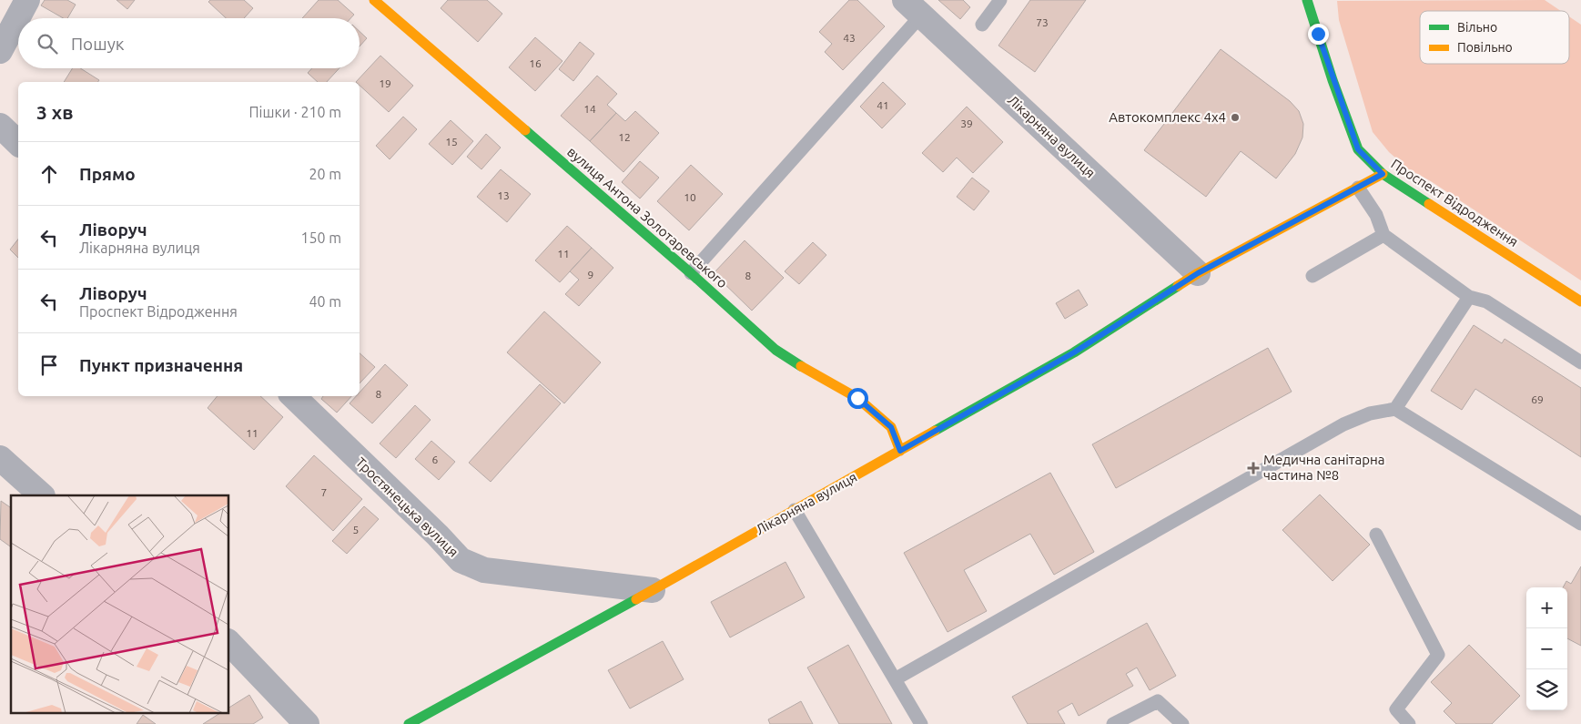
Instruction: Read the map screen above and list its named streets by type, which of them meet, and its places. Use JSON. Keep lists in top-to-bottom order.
{
  "streets": {
    "street": [
      "Лікарняна вулиця",
      "Проспект Відродження",
      "вулиця Антона Золотаревського",
      "Тростянецька вулиця"
    ]
  },
  "crossings": [
    ["Лікарняна вулиця", "Проспект Відродження"],
    ["Лікарняна вулиця", "вулиця Антона Золотаревського"],
    ["Лікарняна вулиця", "Тростянецька вулиця"]
  ],
  "places": {
    "other": ["Автокомплекс 4x4"],
    "health": ["Медична санітарна частина №8"]
  },
  "house_numbers": [
    "73",
    "43",
    "16",
    "19",
    "41",
    "14",
    "39",
    "12",
    "15",
    "13",
    "10",
    "11",
    "9",
    "8",
    "8",
    "69",
    "11",
    "6",
    "7",
    "5"
  ],
  "legend": ["Вільно", "Повільно"],
  "page": {
    "search": "Пошук",
    "heading": ["3 хв", "Пішки · 210 m"],
    "list": [
      ["Прямо", "20 m"],
      ["Ліворуч", "Лікарняна вулиця", "150 m"],
      ["Ліворуч", "Проспект Відродження", "40 m"],
      "Пункт призначення"
    ],
    "map_buttons": ["+", "−"]
  }
}
